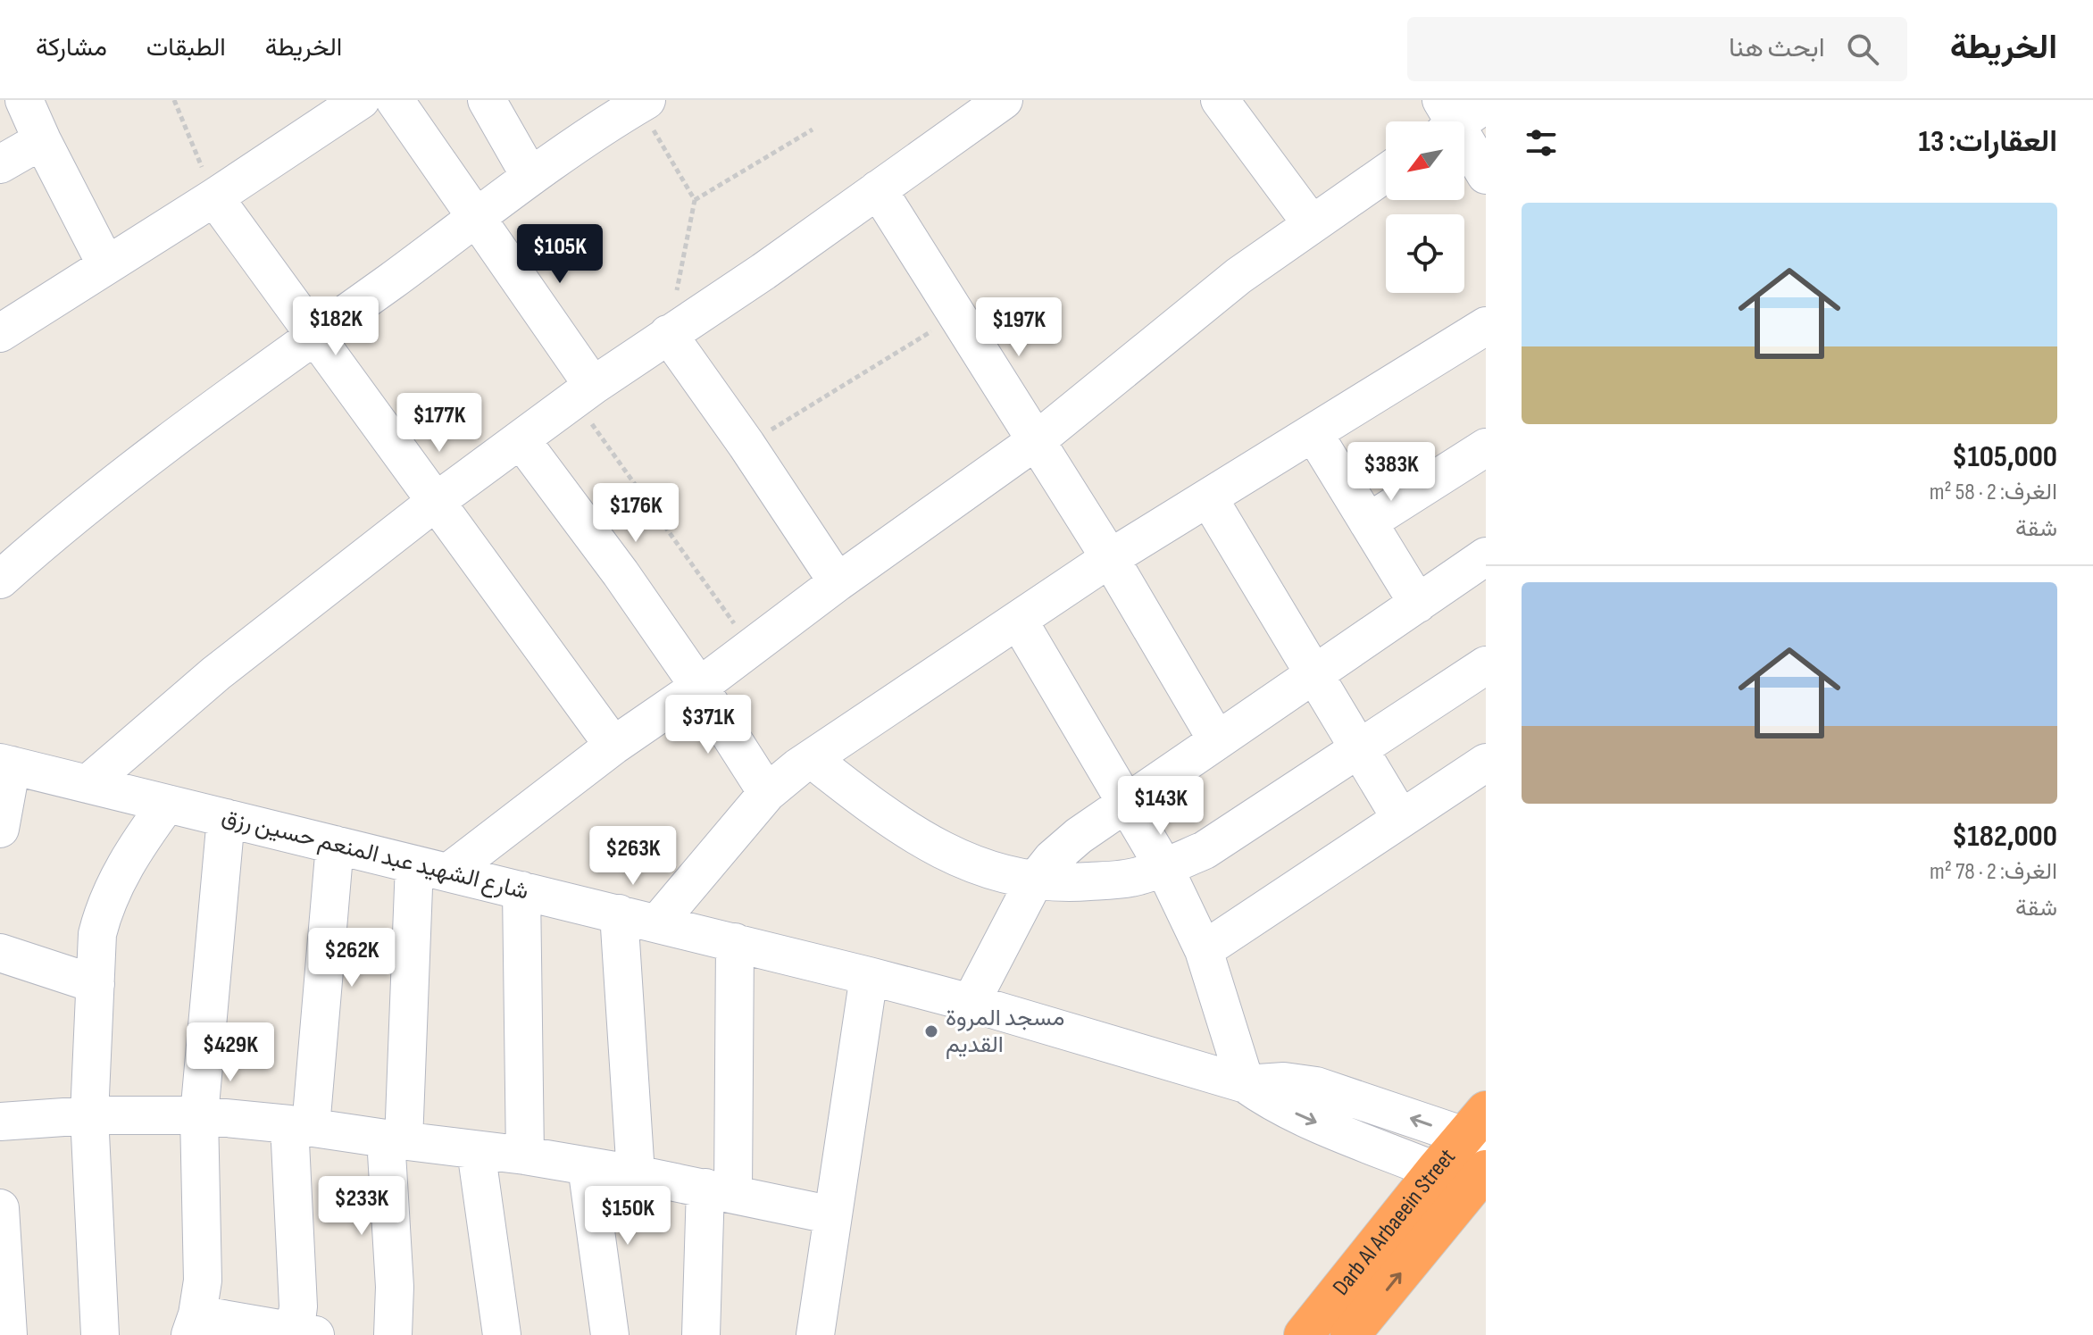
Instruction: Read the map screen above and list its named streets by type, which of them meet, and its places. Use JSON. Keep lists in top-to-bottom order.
{
  "streets": {
    "highway": ["Darb Al Arbaeein Street"],
    "street": ["شارع الشهيد عبد المنعم حسين رزق"]
  },
  "crossings": [
    ["شارع الشهيد عبد المنعم حسين رزق", "Darb Al Arbaeein Street"]
  ],
  "places": ["مسجد المروة القديم"],
  "north": "bottom left",
  "page": {
    "header": "الخريطة",
    "search": "ابحث هنا",
    "nav": ["الخريطة", "الطبقات", "مشاركة"],
    "heading": "العقارات: 13",
    "list": [
      {
        "name": "$105,000",
        "note": "الغرف: 2 · 58 m² · شقة"
      },
      {
        "name": "$182,000",
        "note": "الغرف: 2 · 78 m² · شقة"
      }
    ],
    "price": [
      "$105K",
      "$182K",
      "$197K",
      "$177K",
      "$383K",
      "$176K",
      "$371K",
      "$143K",
      "$263K",
      "$262K",
      "$429K",
      "$233K",
      "$150K"
    ]
  }
}
